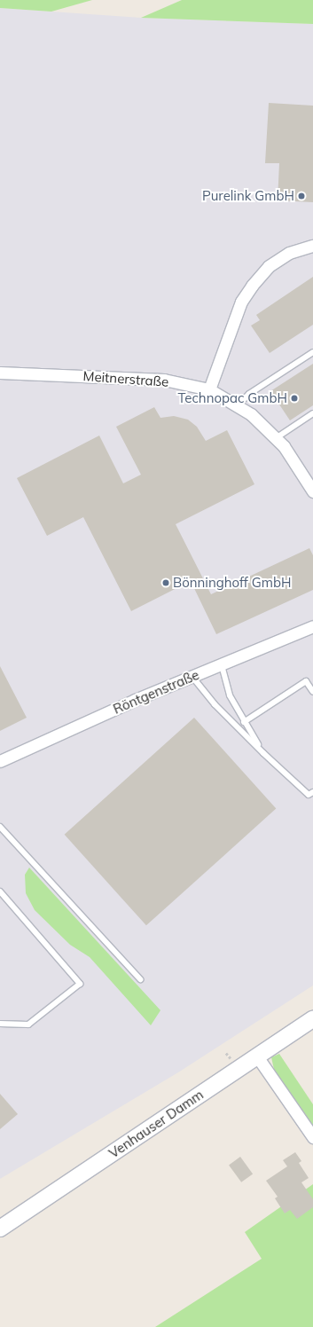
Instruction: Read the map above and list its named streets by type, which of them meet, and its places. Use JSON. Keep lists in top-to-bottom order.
{
  "streets": {
    "main road": ["Venhauser Damm"],
    "street": ["Meitnerstraße", "Röntgenstraße"]
  },
  "places": ["Purelink GmbH", "Technopac GmbH", "Bönninghoff GmbH"]
}
